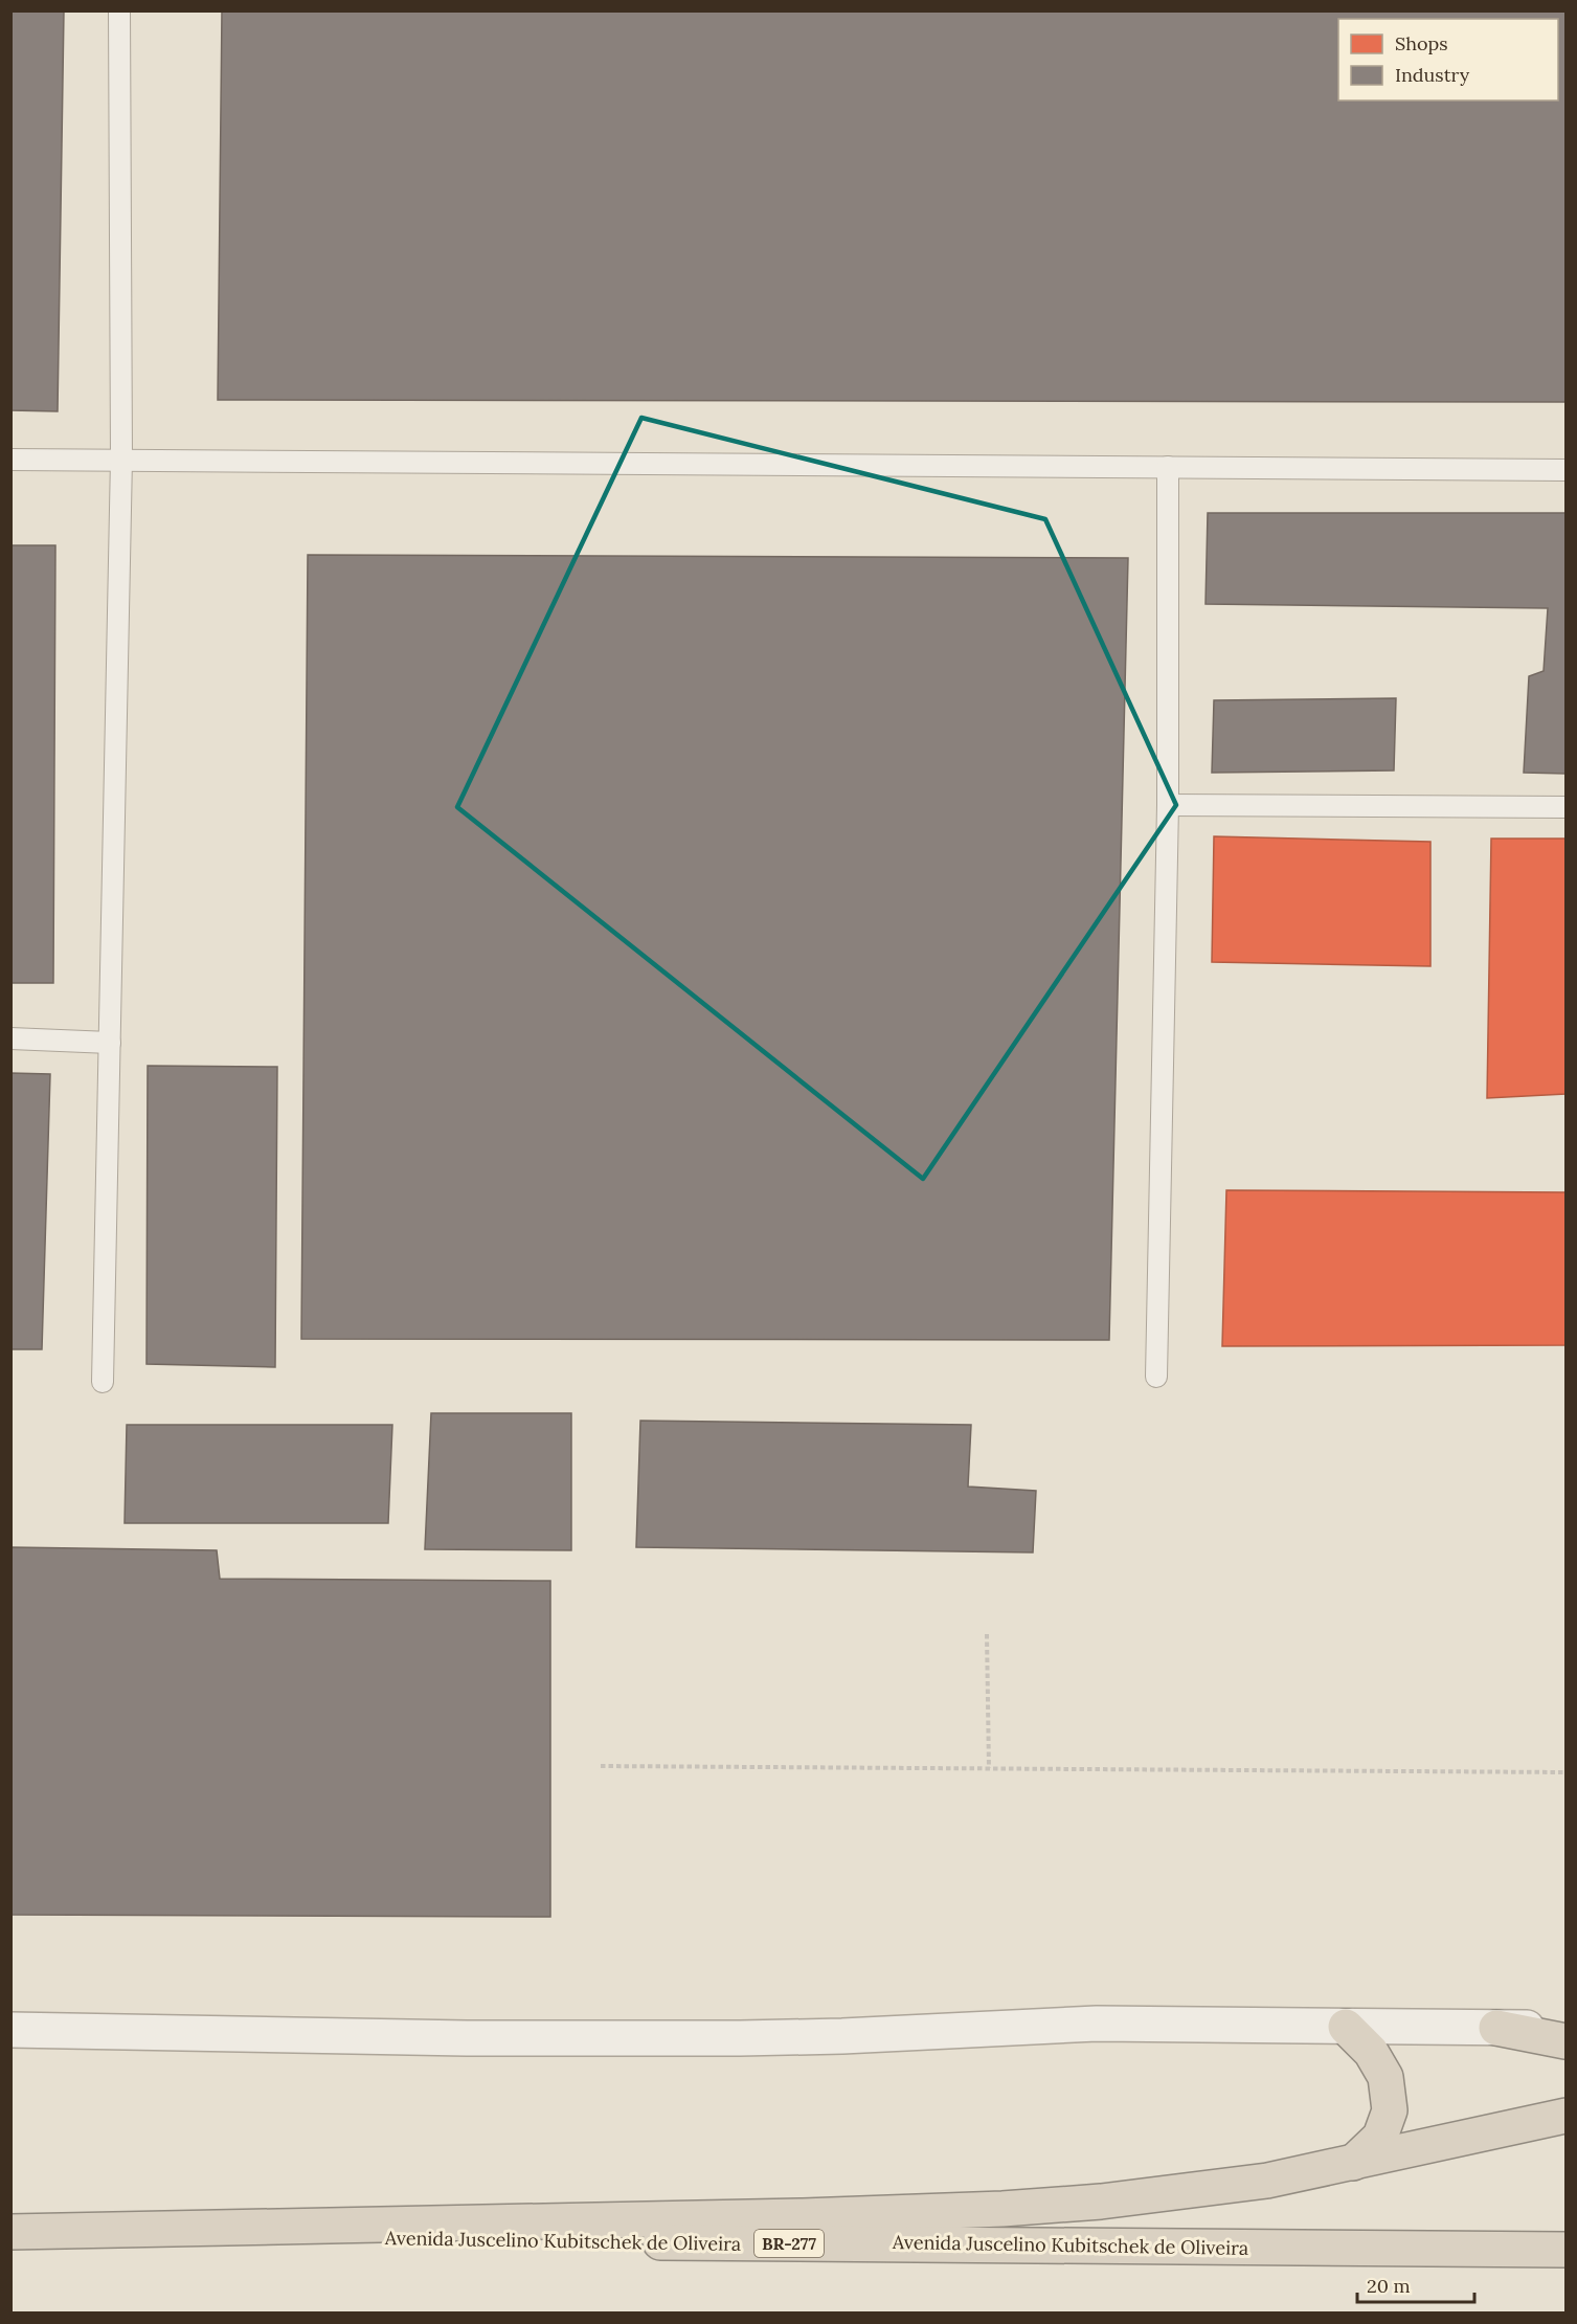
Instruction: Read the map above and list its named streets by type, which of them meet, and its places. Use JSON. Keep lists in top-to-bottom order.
{
  "streets": {
    "highway": ["Avenida Juscelino Kubitschek de Oliveira", "BR-277"]
  },
  "legend": ["Shops", "Industry"],
  "scale_bar": "20 m"
}
